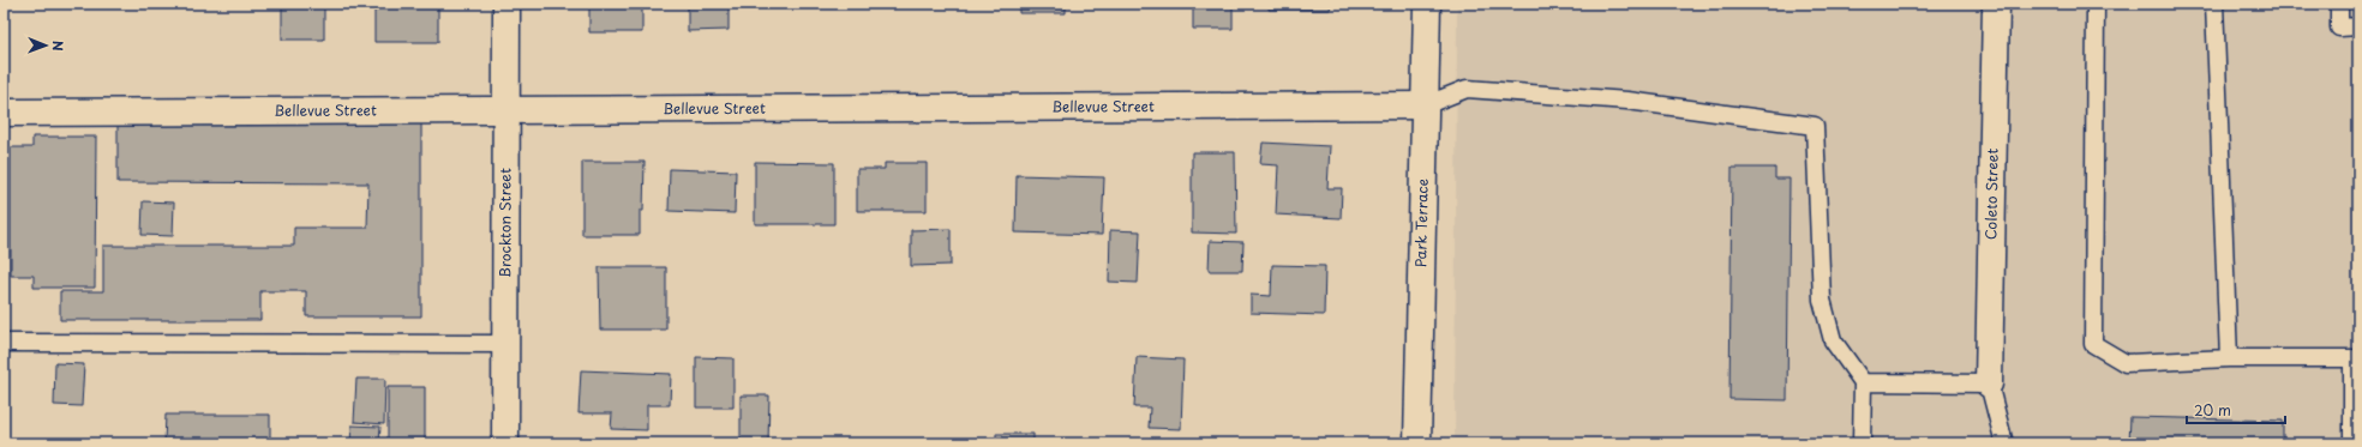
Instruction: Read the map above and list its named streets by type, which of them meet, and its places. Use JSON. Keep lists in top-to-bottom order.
{
  "streets": {
    "street": [
      "Bellevue Street",
      "Coleto Street",
      "Brockton Street",
      "Park Terrace"
    ]
  },
  "crossings": [
    ["Bellevue Street", "Brockton Street"],
    ["Bellevue Street", "Park Terrace"]
  ],
  "scale_bar": "20 m",
  "north": "right"
}
